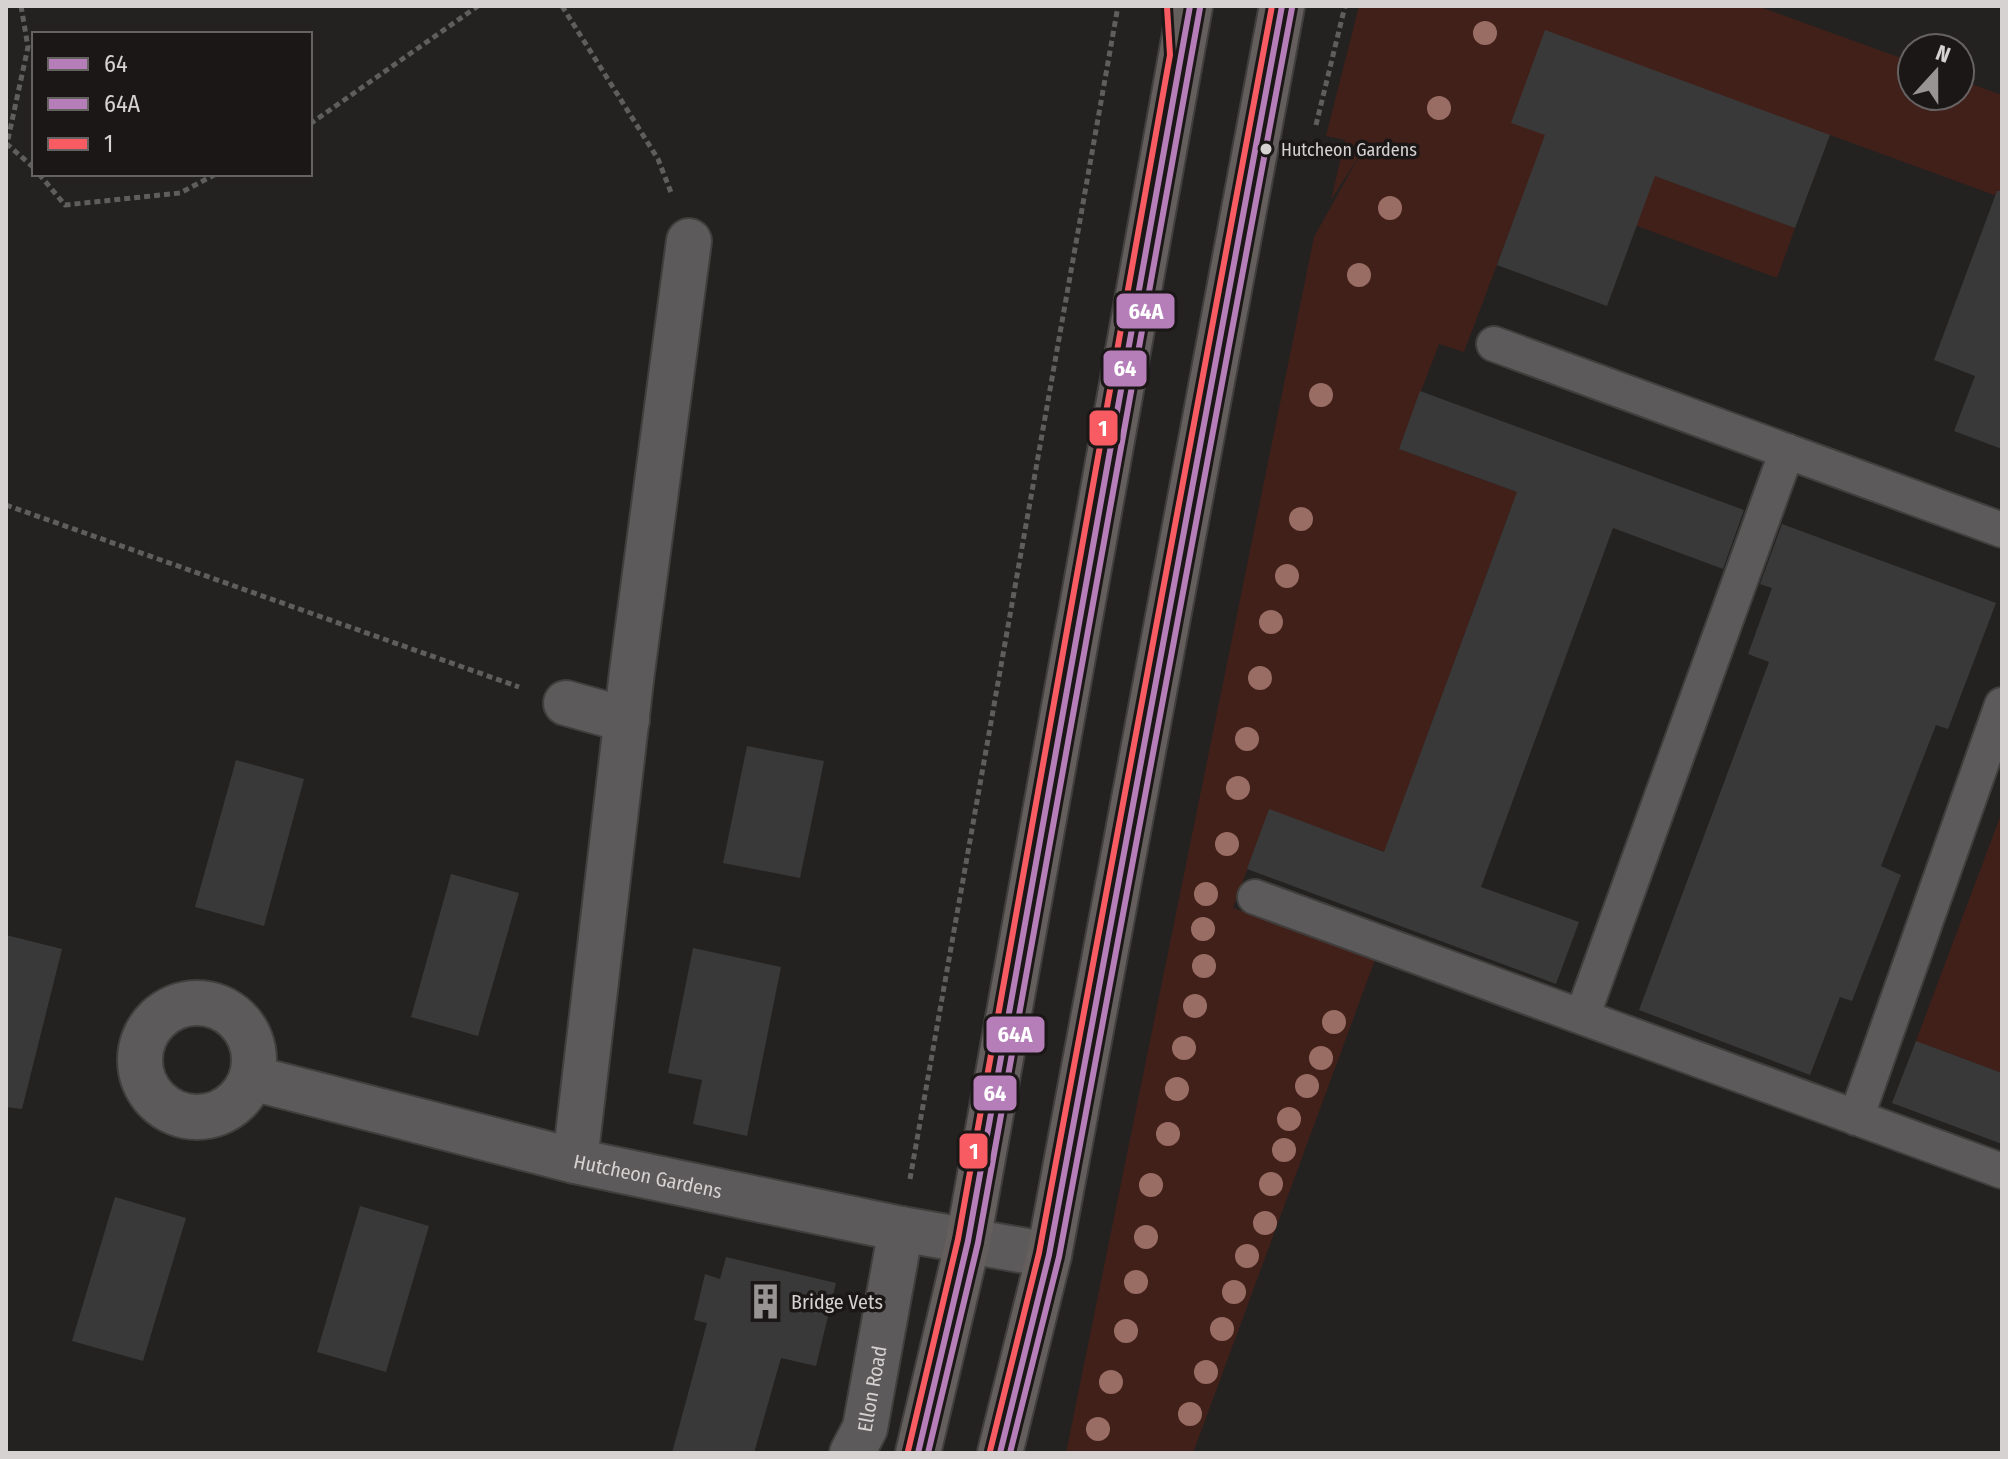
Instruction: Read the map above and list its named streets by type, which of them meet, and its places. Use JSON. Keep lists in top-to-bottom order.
{
  "streets": {
    "street": ["Hutcheon Gardens", "Ellon Road"]
  },
  "crossings": [
    ["Hutcheon Gardens", "Ellon Road"]
  ],
  "places": {
    "other": ["Hutcheon Gardens"],
    "building": ["Bridge Vets"]
  },
  "lines": ["transit line 64", "transit line 1", "transit line 64A"],
  "legend": ["64", "64A", "1"],
  "north": "top"
}
